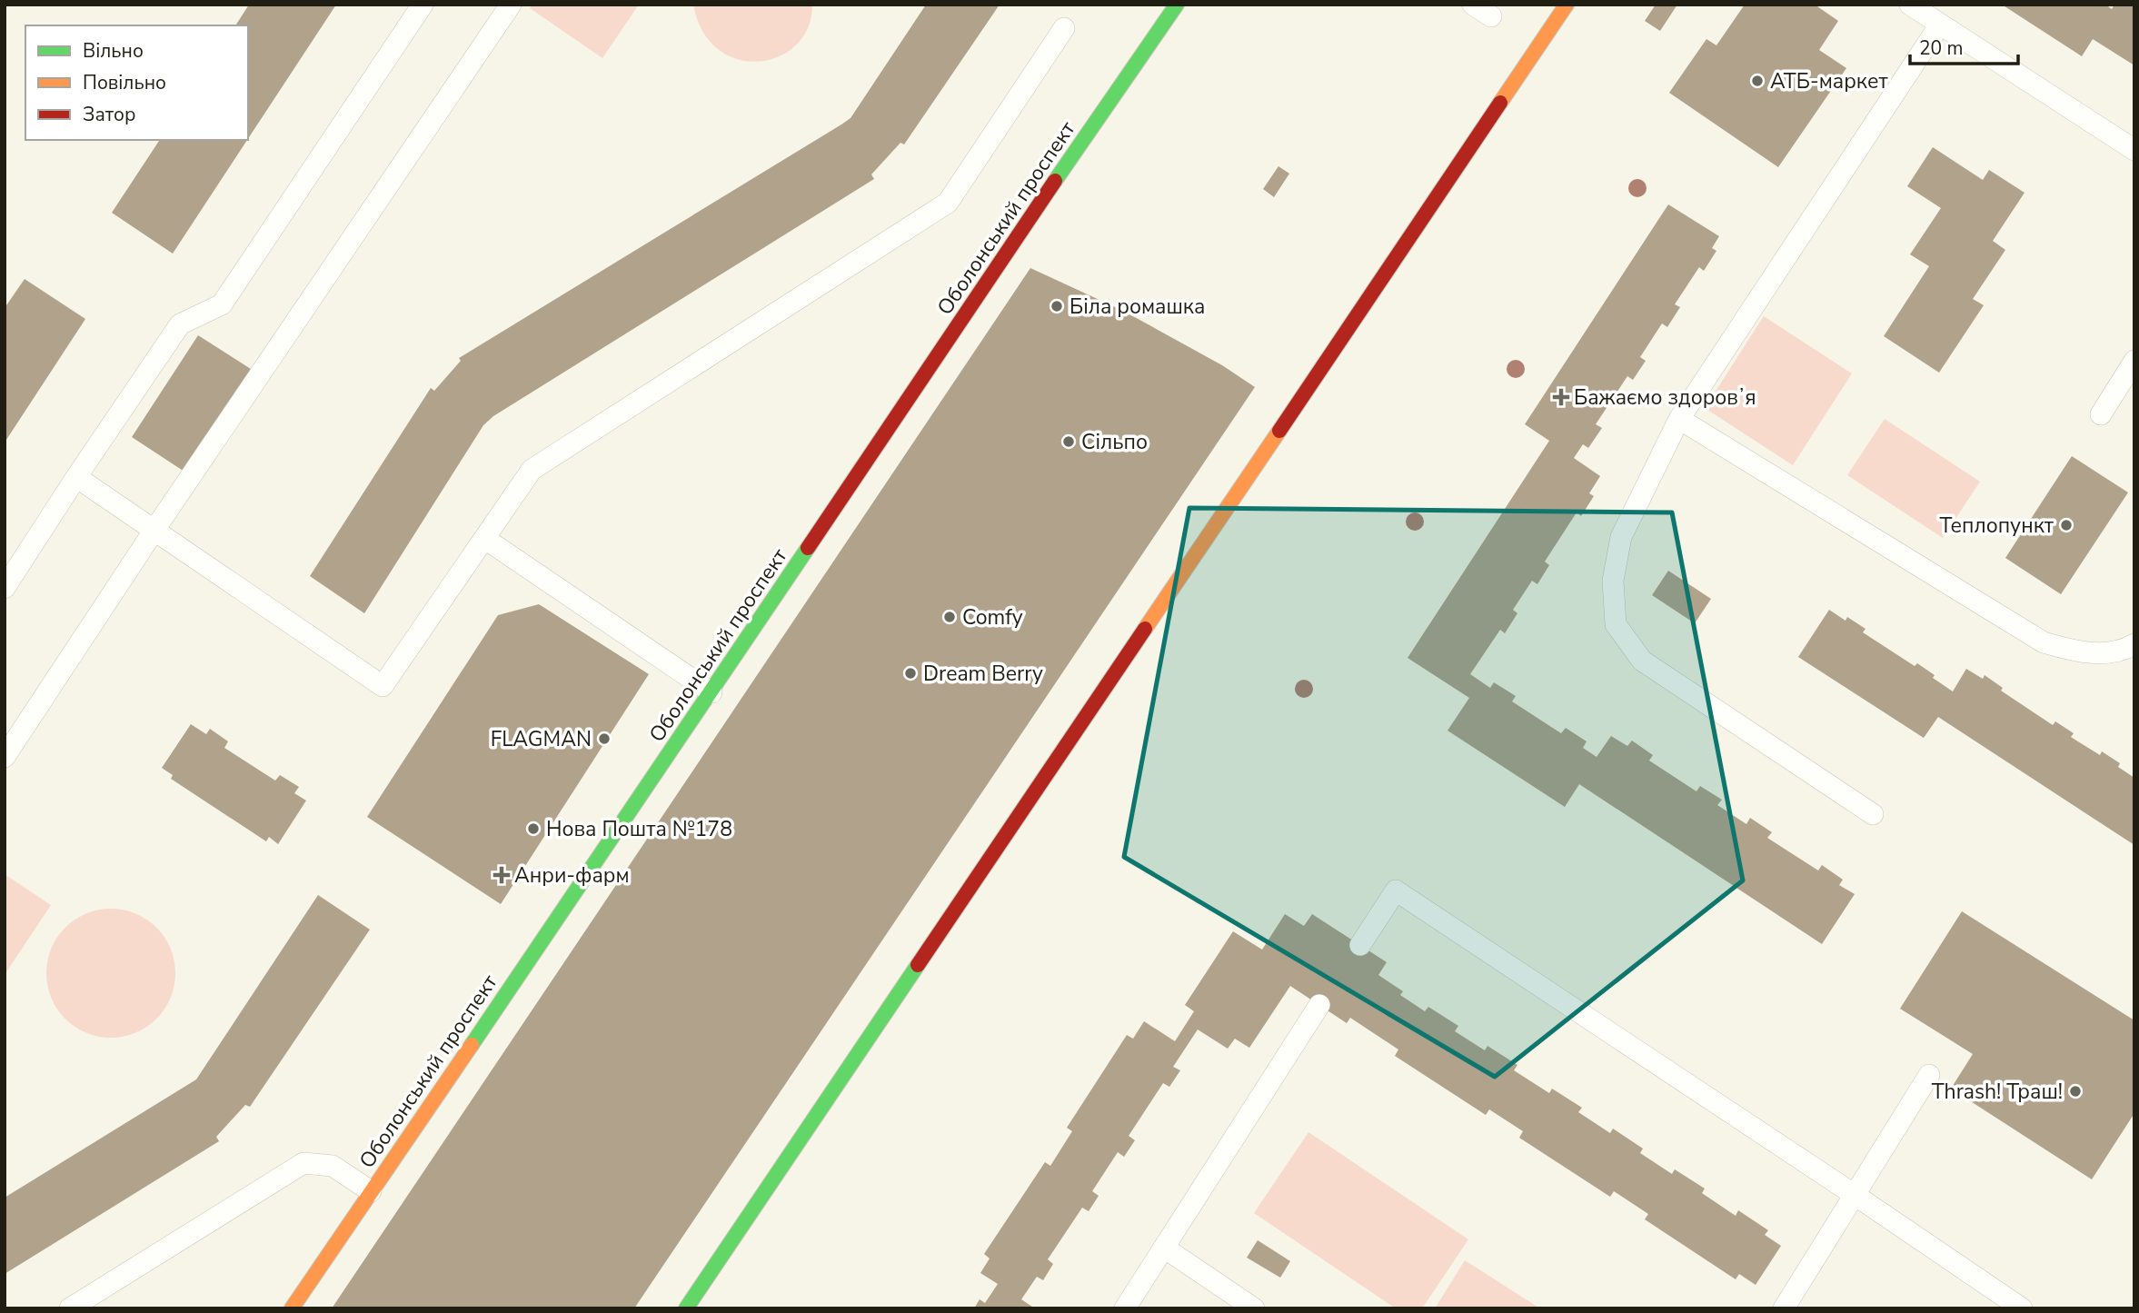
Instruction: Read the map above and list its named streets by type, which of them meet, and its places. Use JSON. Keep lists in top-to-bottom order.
{
  "streets": {
    "main road": ["Оболонський проспект"]
  },
  "places": {
    "other": [
      "АТБ-маркет",
      "Біла ромашка",
      "Сільпо",
      "Теплопункт",
      "Comfy",
      "Dream Berry",
      "FLAGMAN",
      "Нова Пошта №178",
      "Thrash! Траш!"
    ],
    "health": ["Бажаємо здоровʼя", "Анри-фарм"]
  },
  "legend": ["Вільно", "Повільно", "Затор"],
  "scale_bar": "20 m"
}
